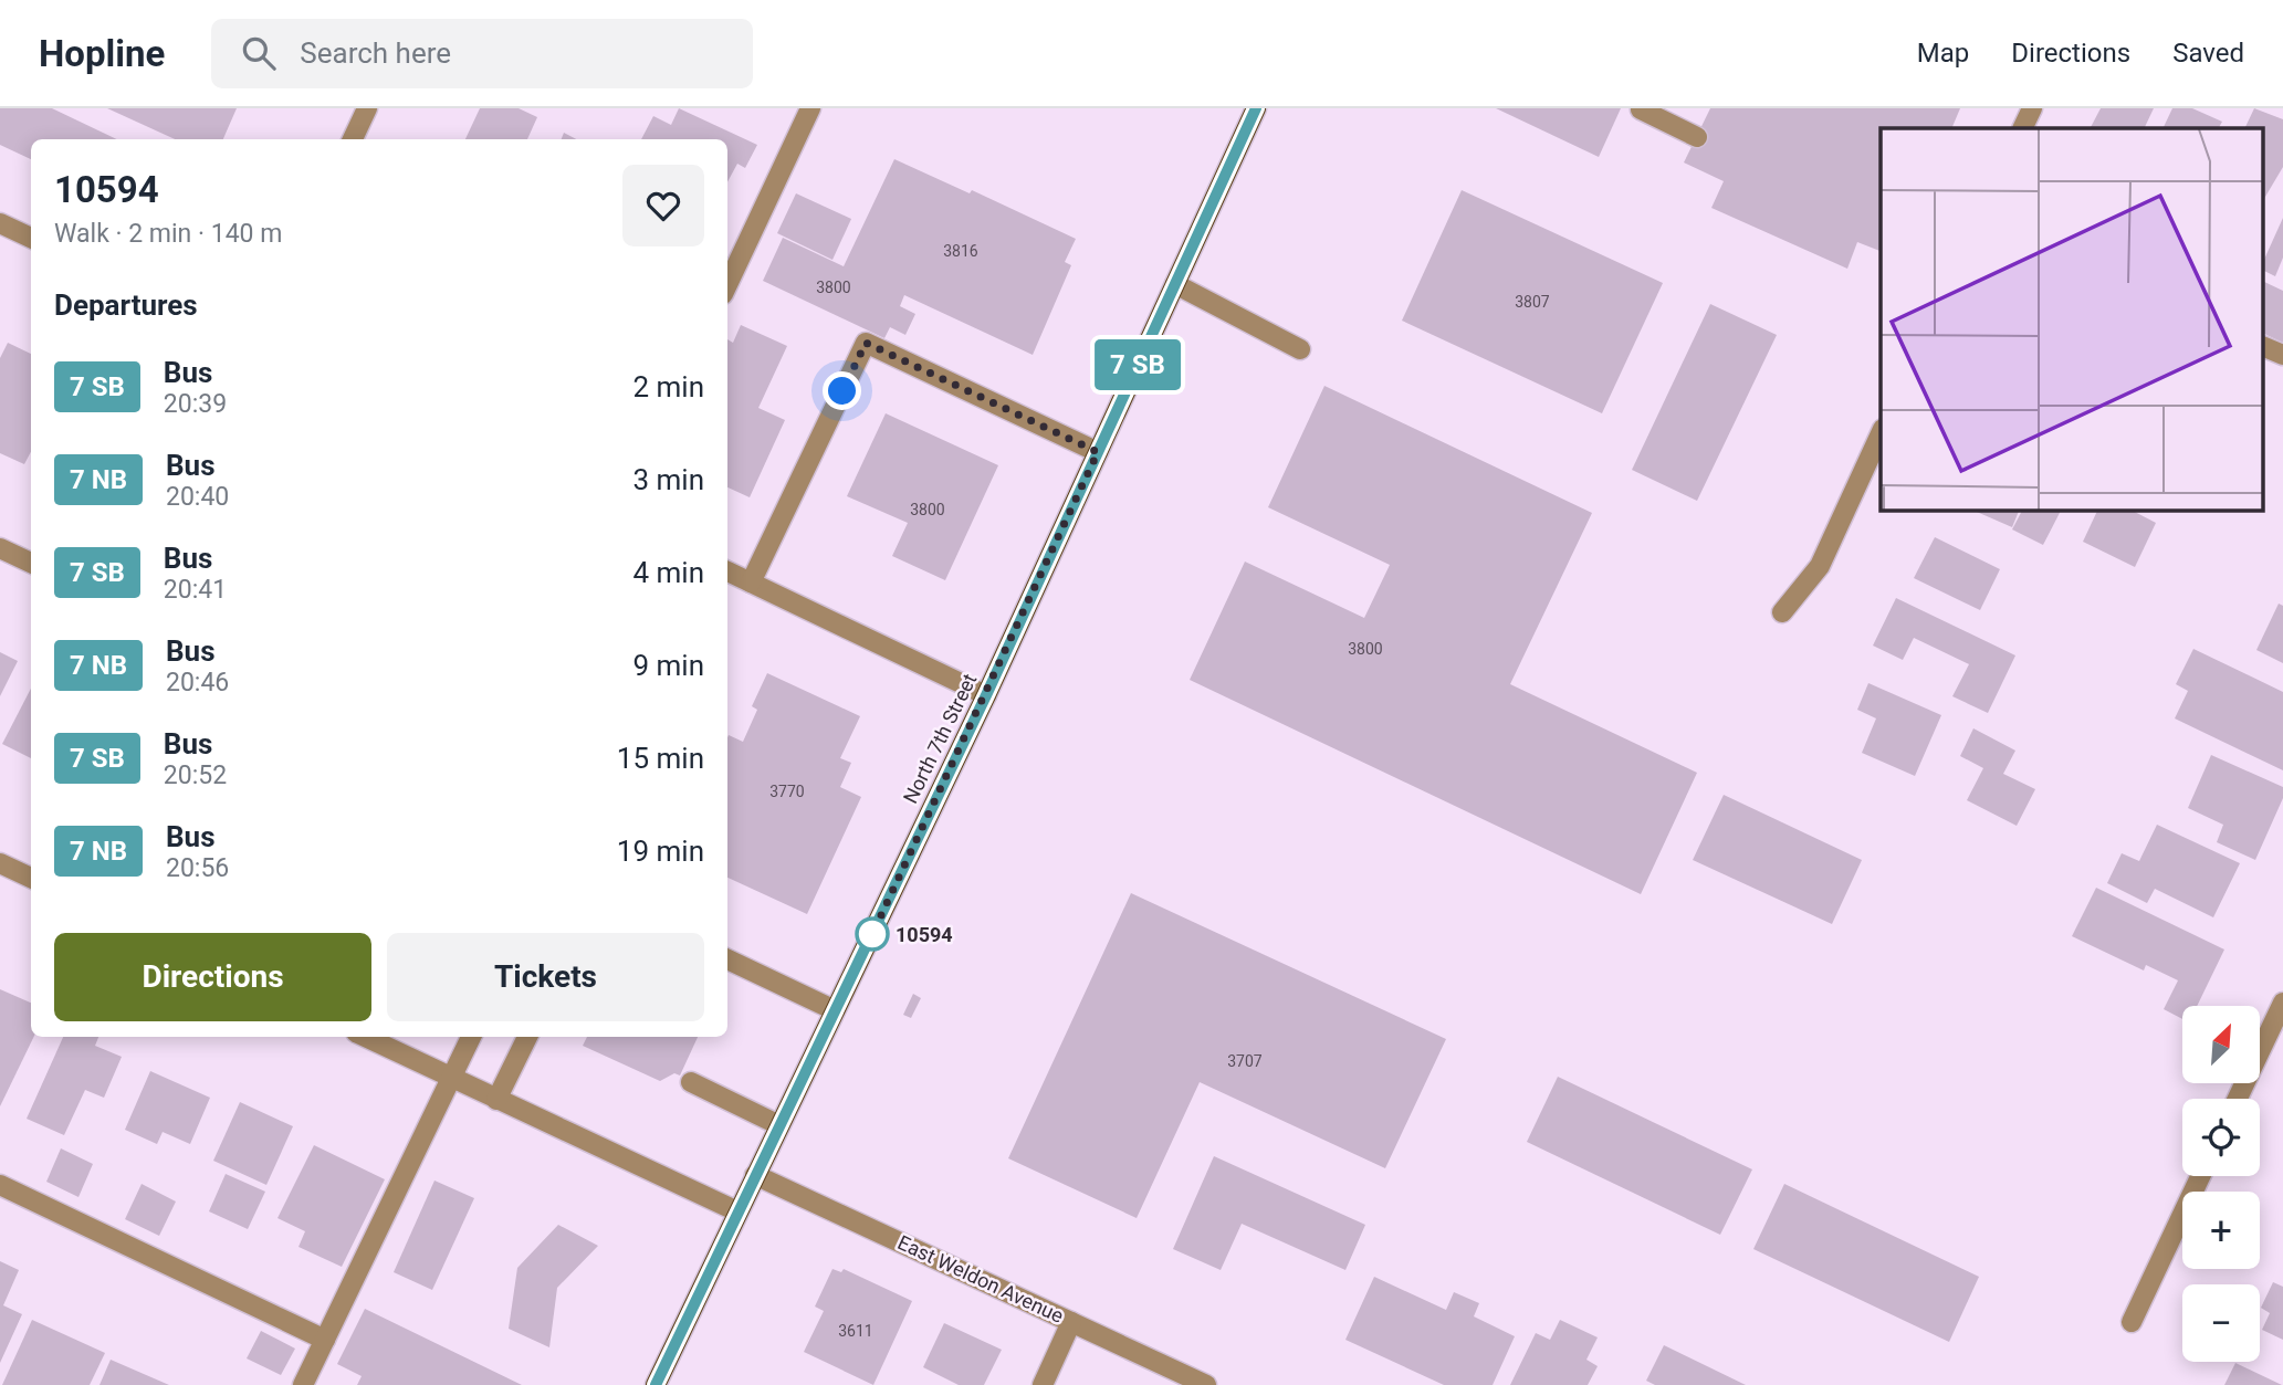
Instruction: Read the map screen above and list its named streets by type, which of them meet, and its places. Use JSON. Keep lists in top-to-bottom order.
{
  "streets": {
    "main road": ["North 7th Street"],
    "street": ["East Weldon Avenue"]
  },
  "crossings": [
    ["North 7th Street", "East Weldon Avenue"]
  ],
  "places": ["10594"],
  "house_numbers": [
    "3816",
    "3800",
    "3807",
    "3800",
    "3800",
    "3770",
    "3707",
    "3611"
  ],
  "north": "top right",
  "page": {
    "header": "Hopline",
    "search": "Search here",
    "nav": ["Map", "Directions", "Saved"],
    "on_map": "7 SB",
    "heading": [
      ["10594", "Walk · 2 min · 140 m"],
      "Departures"
    ],
    "list": [
      {
        "mark": "7 SB",
        "name": "Bus",
        "note": "20:39",
        "value": "2 min"
      },
      {
        "mark": "7 NB",
        "name": "Bus",
        "note": "20:40",
        "value": "3 min"
      },
      {
        "mark": "7 SB",
        "name": "Bus",
        "note": "20:41",
        "value": "4 min"
      },
      {
        "mark": "7 NB",
        "name": "Bus",
        "note": "20:46",
        "value": "9 min"
      },
      {
        "mark": "7 SB",
        "name": "Bus",
        "note": "20:52",
        "value": "15 min"
      },
      {
        "mark": "7 NB",
        "name": "Bus",
        "note": "20:56",
        "value": "19 min"
      }
    ],
    "buttons": ["Directions", "Tickets"],
    "map_buttons": ["+", "−"]
  }
}
